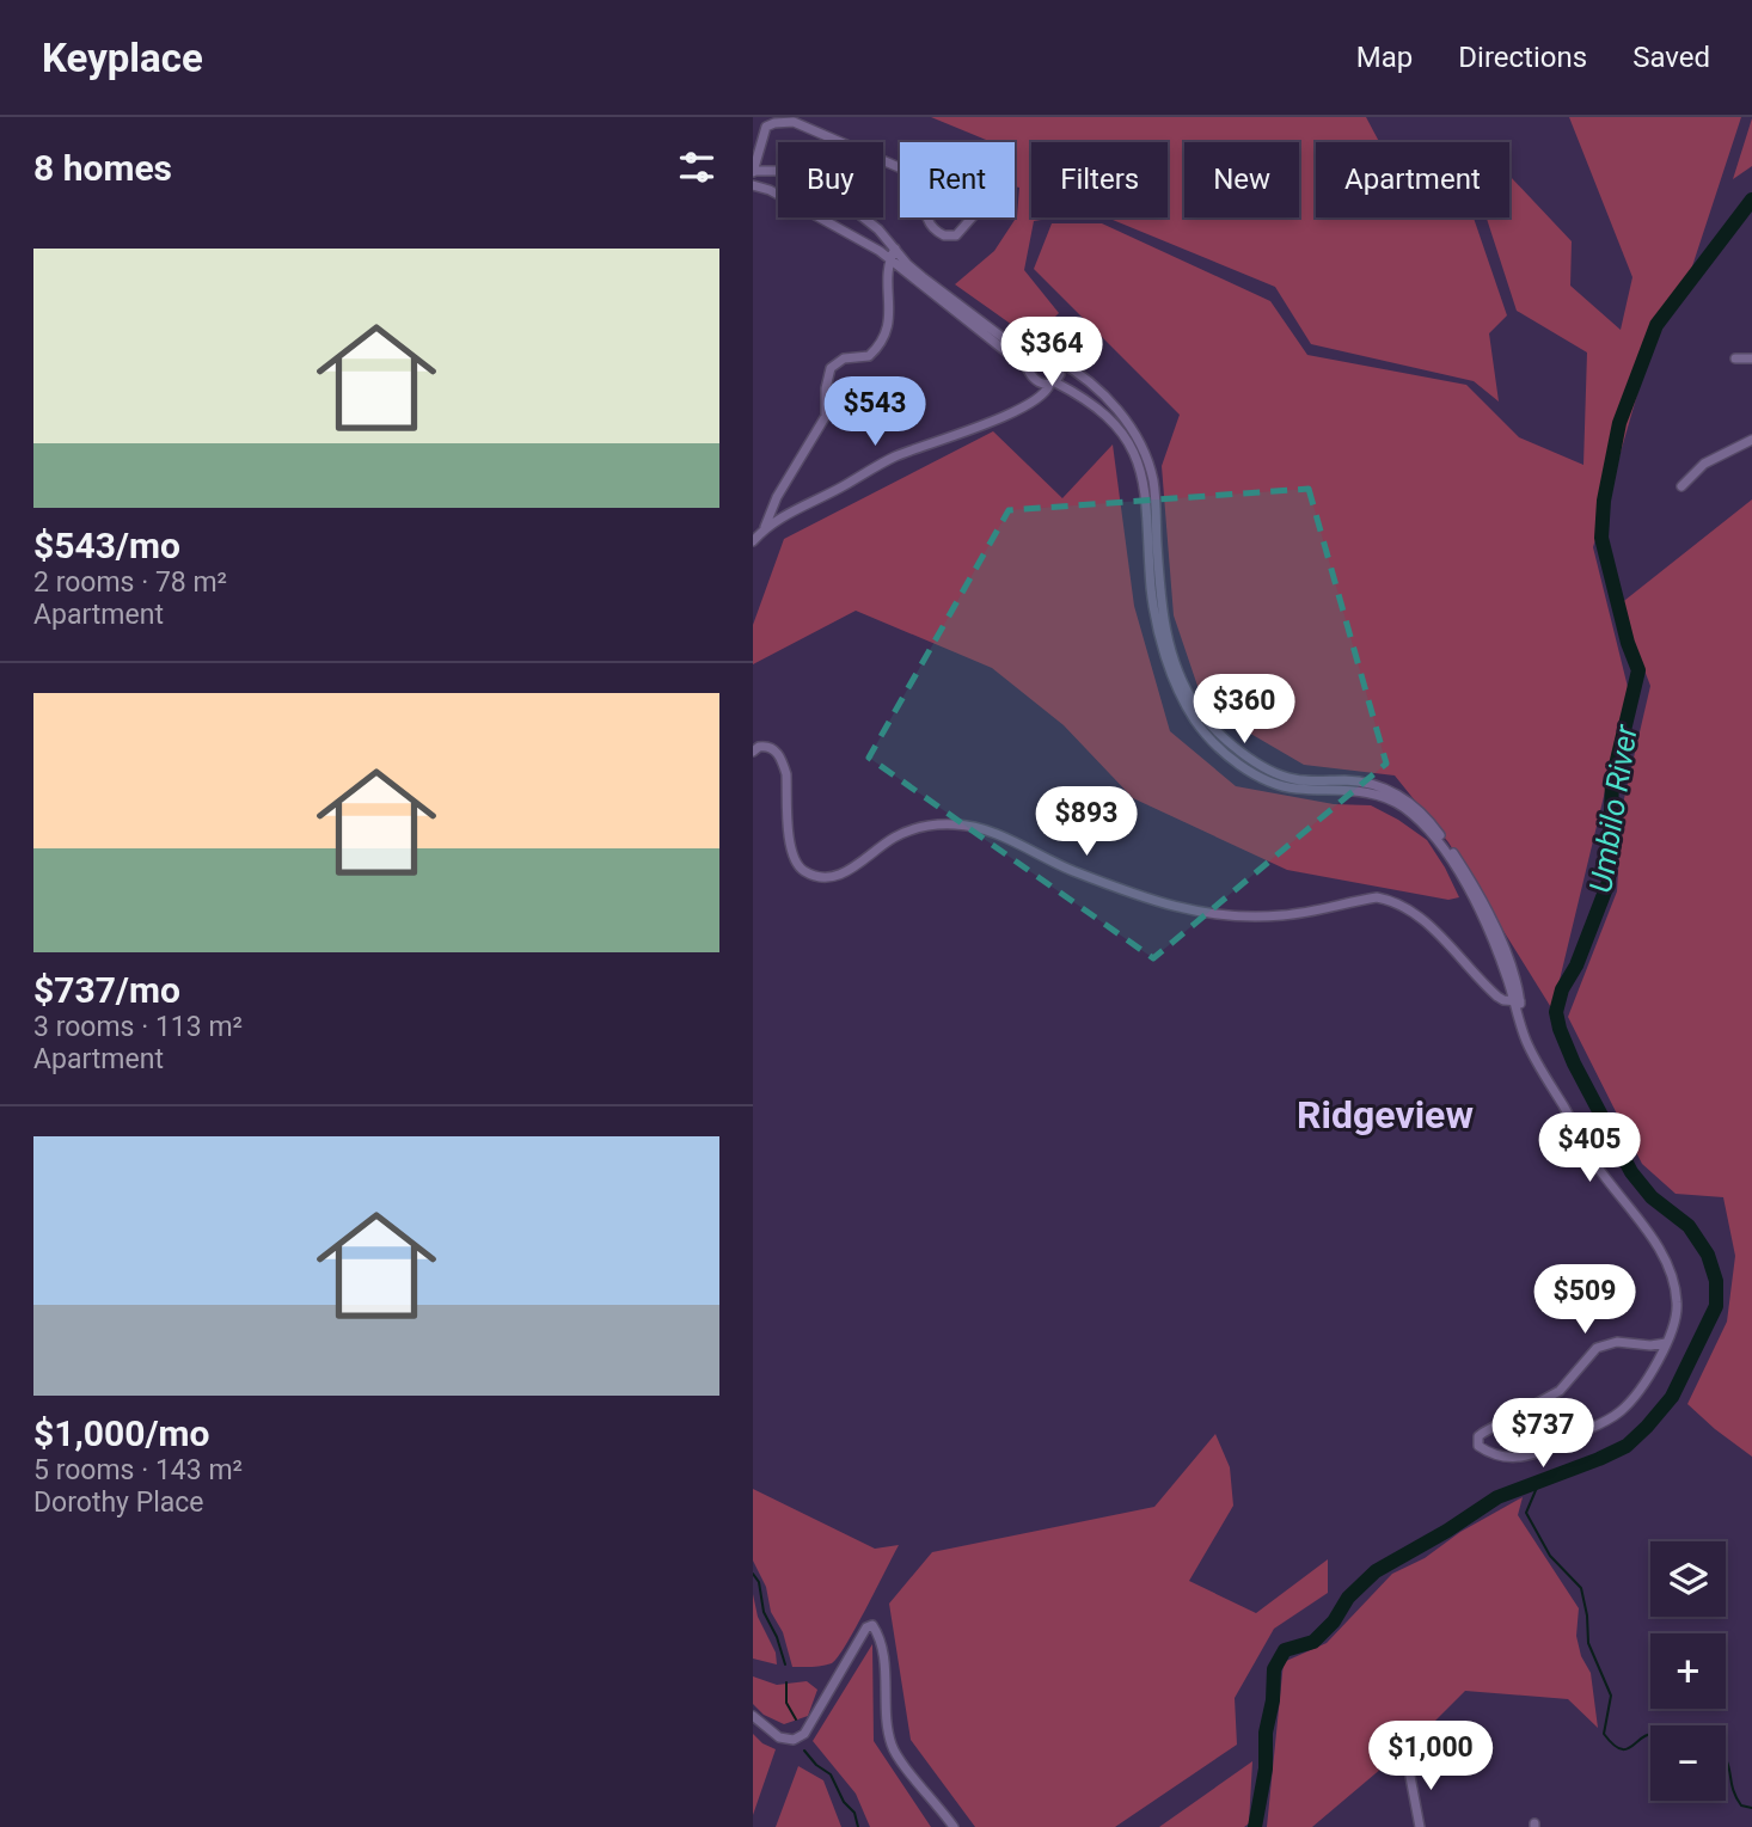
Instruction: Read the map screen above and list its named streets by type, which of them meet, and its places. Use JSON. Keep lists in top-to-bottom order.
{
  "districts": ["Ridgeview"],
  "water": ["Umbilo River"],
  "page": {
    "header": "Keyplace",
    "nav": ["Map", "Directions", "Saved"],
    "heading": "8 homes",
    "chip": [
      "Buy",
      "Rent",
      "Filters",
      "New",
      "Apartment"
    ],
    "list": [
      {
        "name": "$543/mo",
        "note": "2 rooms · 78 m² · Apartment"
      },
      {
        "name": "$737/mo",
        "note": "3 rooms · 113 m² · Apartment"
      },
      {
        "name": "$1,000/mo",
        "note": "5 rooms · 143 m² · Dorothy Place"
      }
    ],
    "price": [
      "$364",
      "$543",
      "$360",
      "$893",
      "$405",
      "$509",
      "$737",
      "$1,000"
    ],
    "map_buttons": ["+", "−"]
  }
}
